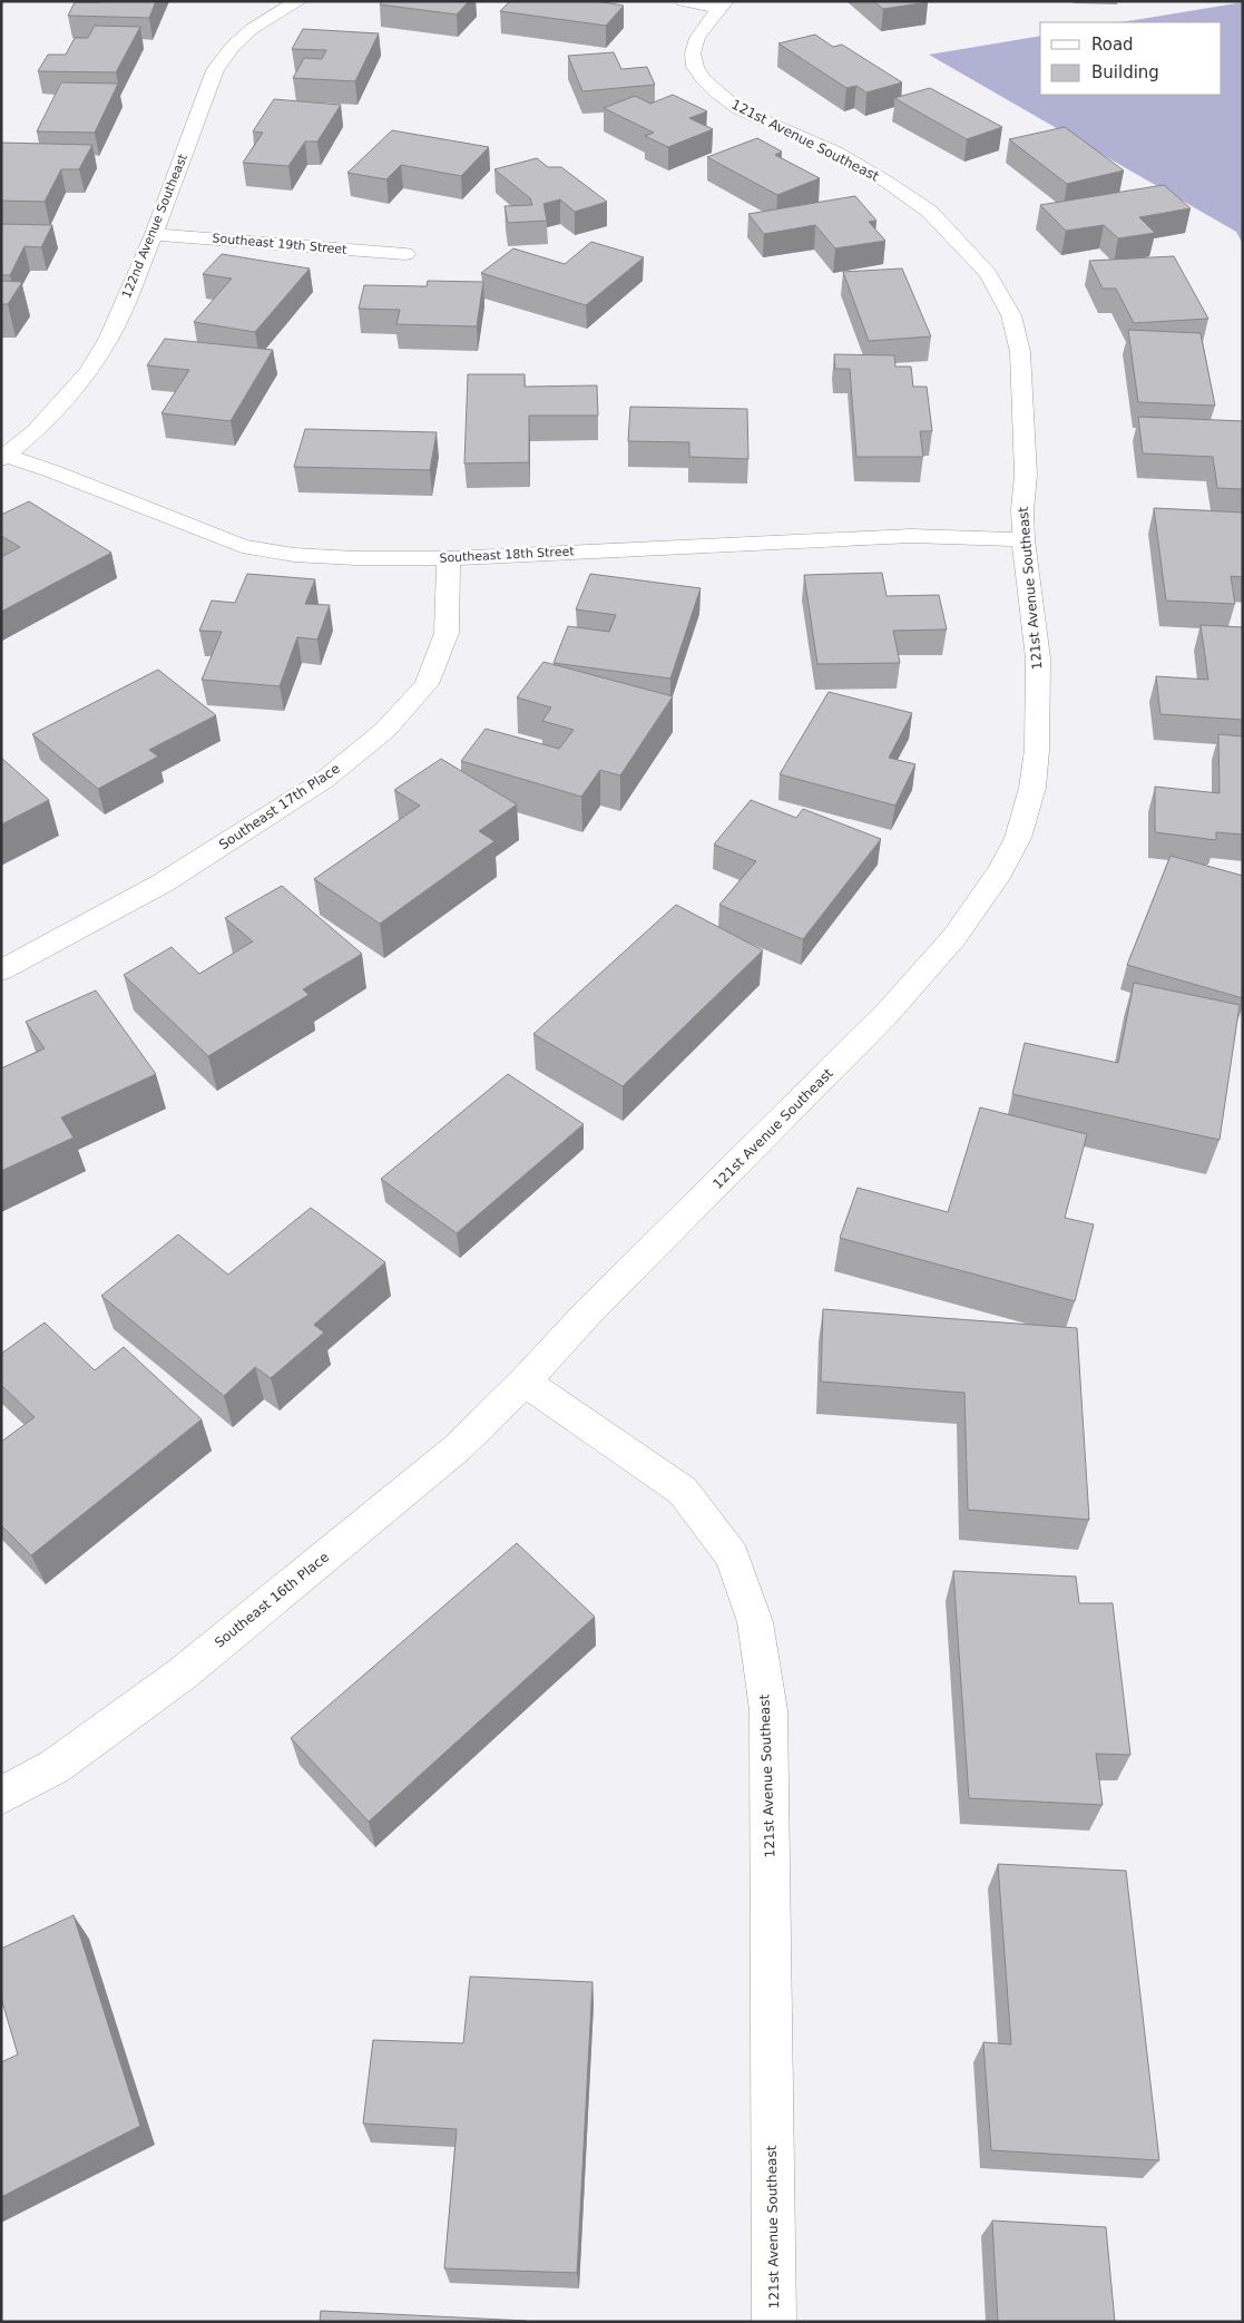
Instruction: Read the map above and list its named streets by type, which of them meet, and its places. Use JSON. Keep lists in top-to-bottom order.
{
  "streets": {
    "street": [
      "121st Avenue Southeast",
      "122nd Avenue Southeast",
      "Southeast 19th Street",
      "Southeast 18th Street",
      "Southeast 17th Place",
      "Southeast 16th Place"
    ]
  },
  "crossings": [
    ["121st Avenue Southeast", "Southeast 18th Street"],
    ["121st Avenue Southeast", "Southeast 16th Place"],
    ["122nd Avenue Southeast", "Southeast 19th Street"],
    ["122nd Avenue Southeast", "Southeast 18th Street"],
    ["Southeast 18th Street", "Southeast 17th Place"]
  ],
  "legend": ["Road", "Building"]
}
